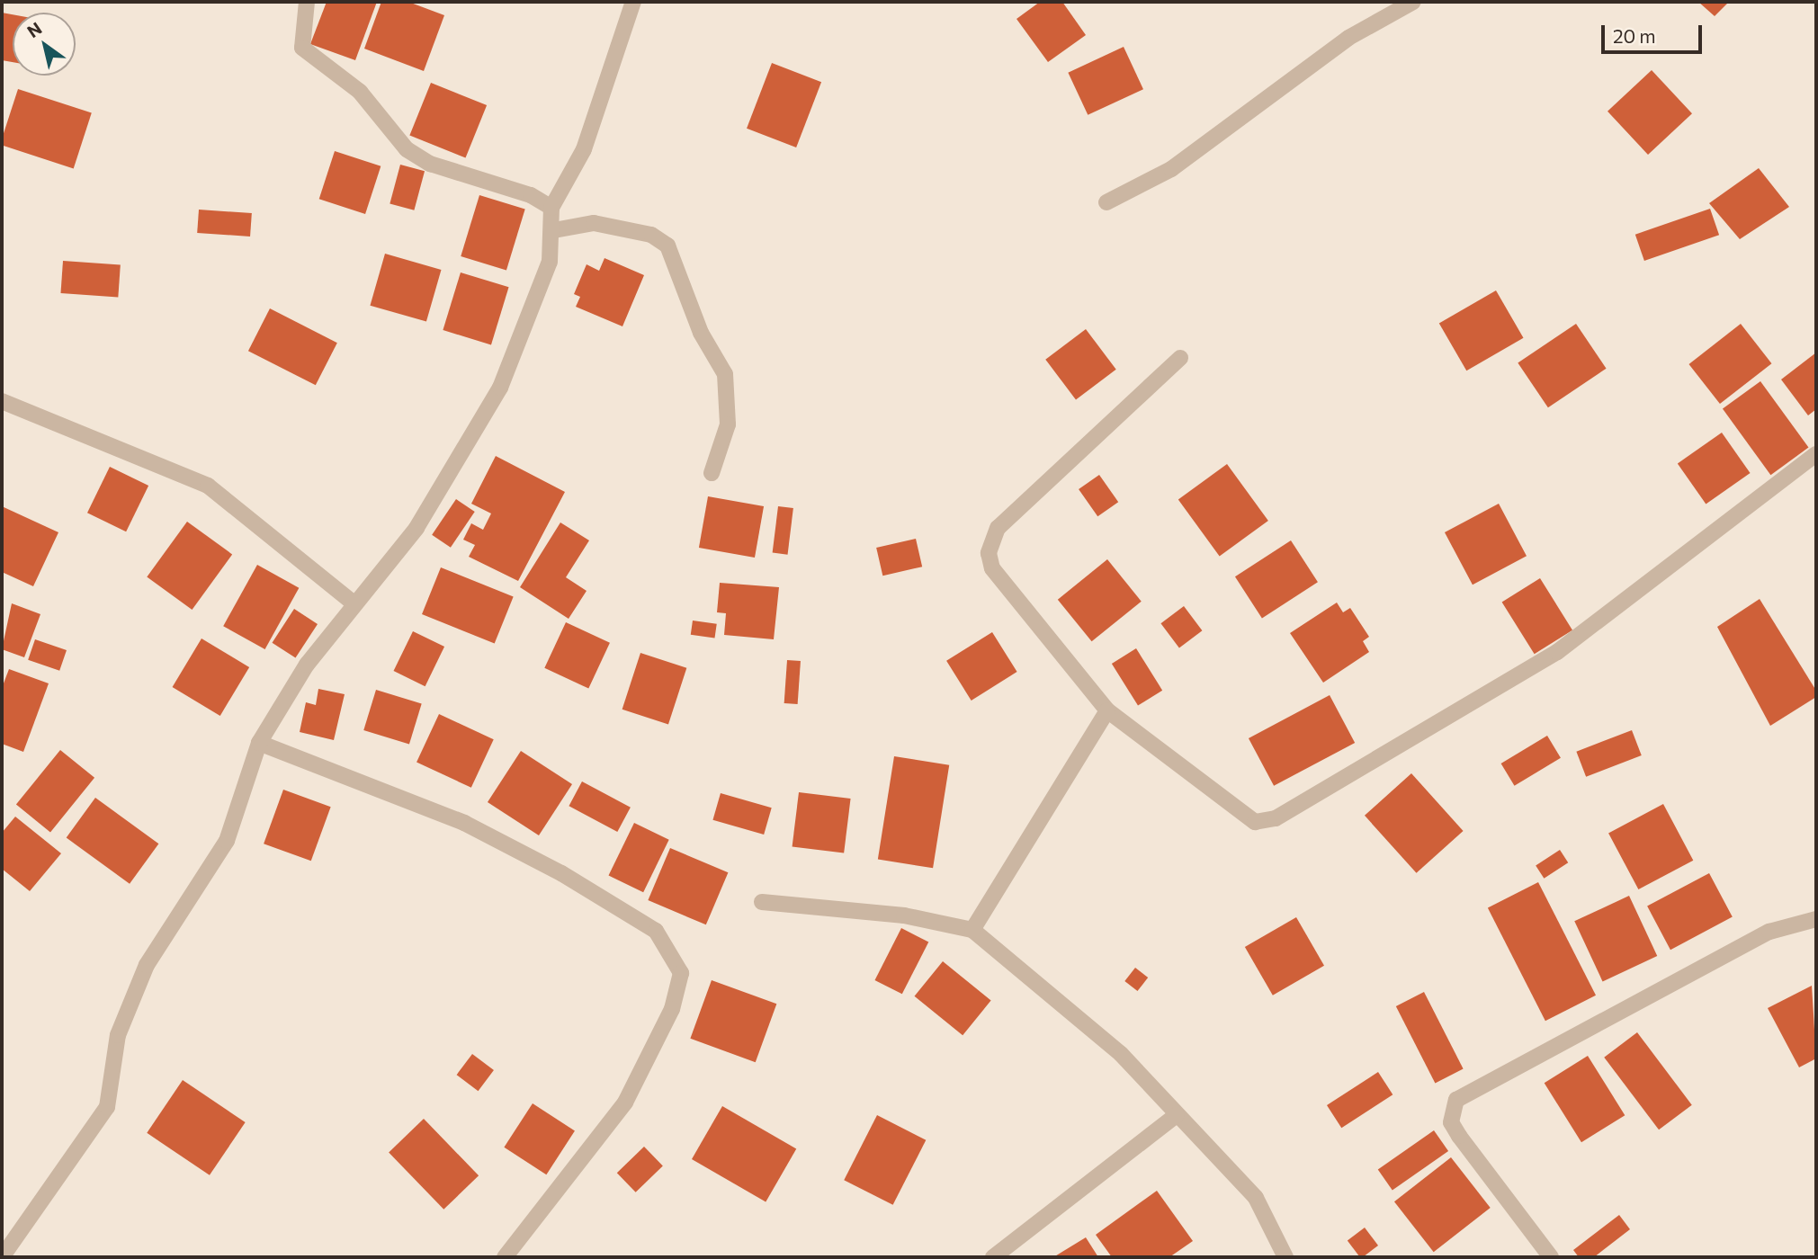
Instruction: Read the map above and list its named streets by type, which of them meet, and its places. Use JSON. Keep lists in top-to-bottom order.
{
  "scale_bar": "20 m",
  "north": "top left"
}
